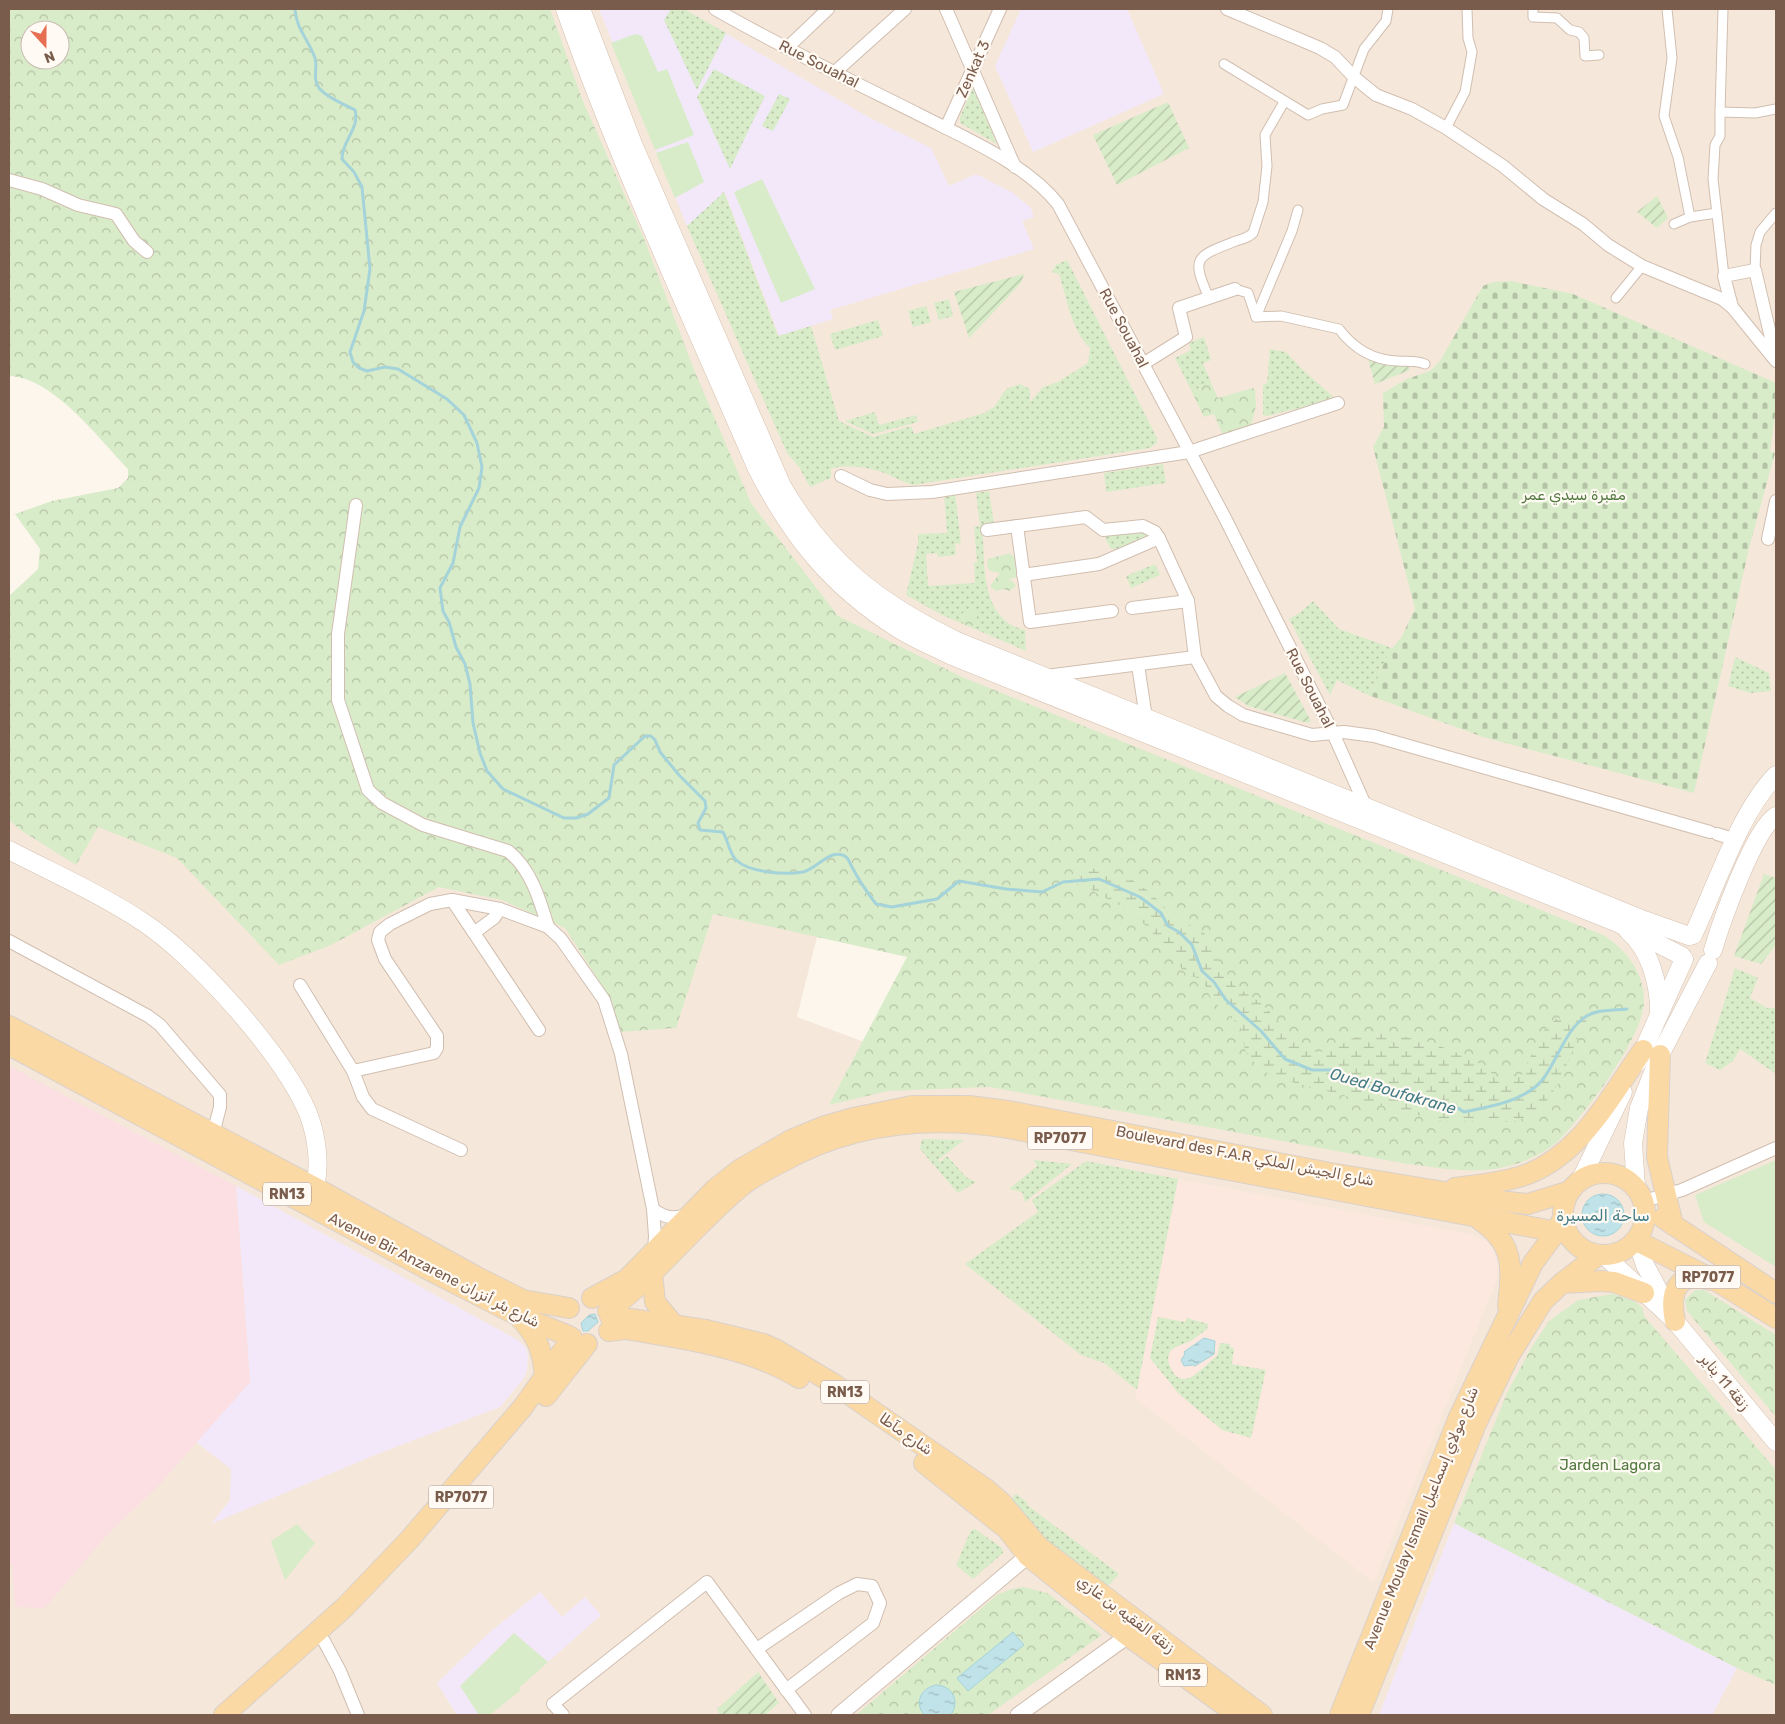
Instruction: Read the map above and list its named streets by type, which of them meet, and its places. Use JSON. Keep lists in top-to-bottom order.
{
  "streets": {
    "main road": [
      "RP7077",
      "Boulevard des F.A.R شارع الجيش الملكي",
      "RN13",
      "Avenue Bir Anzarene شارع بئر أنزران",
      "زنقة 11 يناير",
      "شارع مآطا",
      "Avenue Moulay Ismail شارع مولاي إسماعيل",
      "زنقة الفقيه بن غازي"
    ],
    "street": ["Rue Souahal", "Zenkat 3"]
  },
  "crossings": [
    ["Rue Souahal", "Zenkat 3"],
    ["RP7077", "Boulevard des F.A.R شارع الجيش الملكي"],
    ["RP7077", "RN13"],
    ["RP7077", "Avenue Bir Anzarene شارع بئر أنزران"],
    ["RP7077", "شارع مآطا"],
    ["RP7077", "Avenue Moulay Ismail شارع مولاي إسماعيل"],
    ["Boulevard des F.A.R شارع الجيش الملكي", "RN13"],
    ["Boulevard des F.A.R شارع الجيش الملكي", "Avenue Bir Anzarene شارع بئر أنزران"],
    ["Boulevard des F.A.R شارع الجيش الملكي", "شارع مآطا"],
    ["Boulevard des F.A.R شارع الجيش الملكي", "Avenue Moulay Ismail شارع مولاي إسماعيل"],
    ["RN13", "Avenue Bir Anzarene شارع بئر أنزران"],
    ["RN13", "شارع مآطا"],
    ["RN13", "زنقة الفقيه بن غازي"],
    ["Avenue Bir Anzarene شارع بئر أنزران", "شارع مآطا"],
    ["شارع مآطا", "زنقة الفقيه بن غازي"]
  ],
  "water": ["Oued Boufakrane", "ساحة المسيرة"],
  "parks": ["مقبرة سيدي عمر", "Jarden Lagora"],
  "north": "bottom"
}
